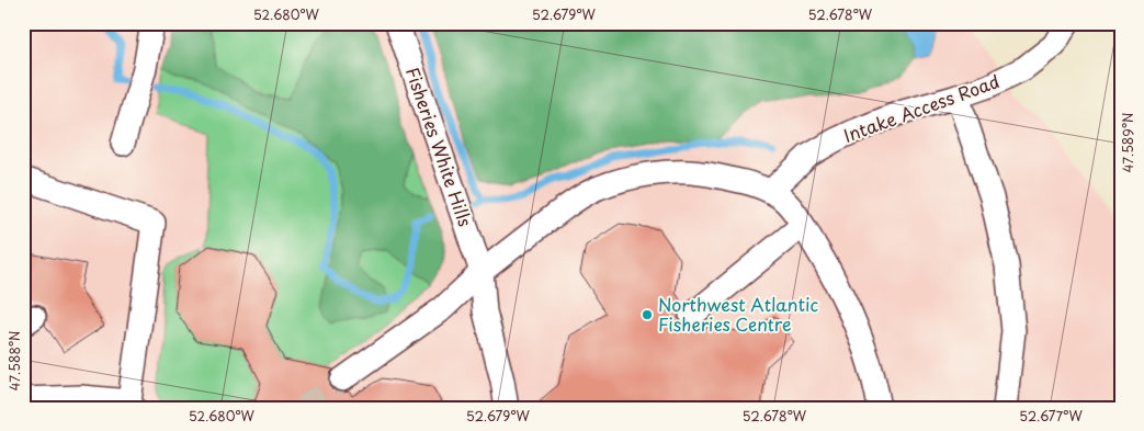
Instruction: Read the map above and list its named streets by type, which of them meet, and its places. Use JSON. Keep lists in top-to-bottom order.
{
  "streets": {
    "lane": ["Intake Access Road", "Fisheries White Hills"]
  },
  "places": ["Northwest Atlantic Fisheries Centre"],
  "coordinates": [
    "52.680°W",
    "52.679°W",
    "52.678°W",
    "47.589°N",
    "47.588°N",
    "52.677°W"
  ]
}
